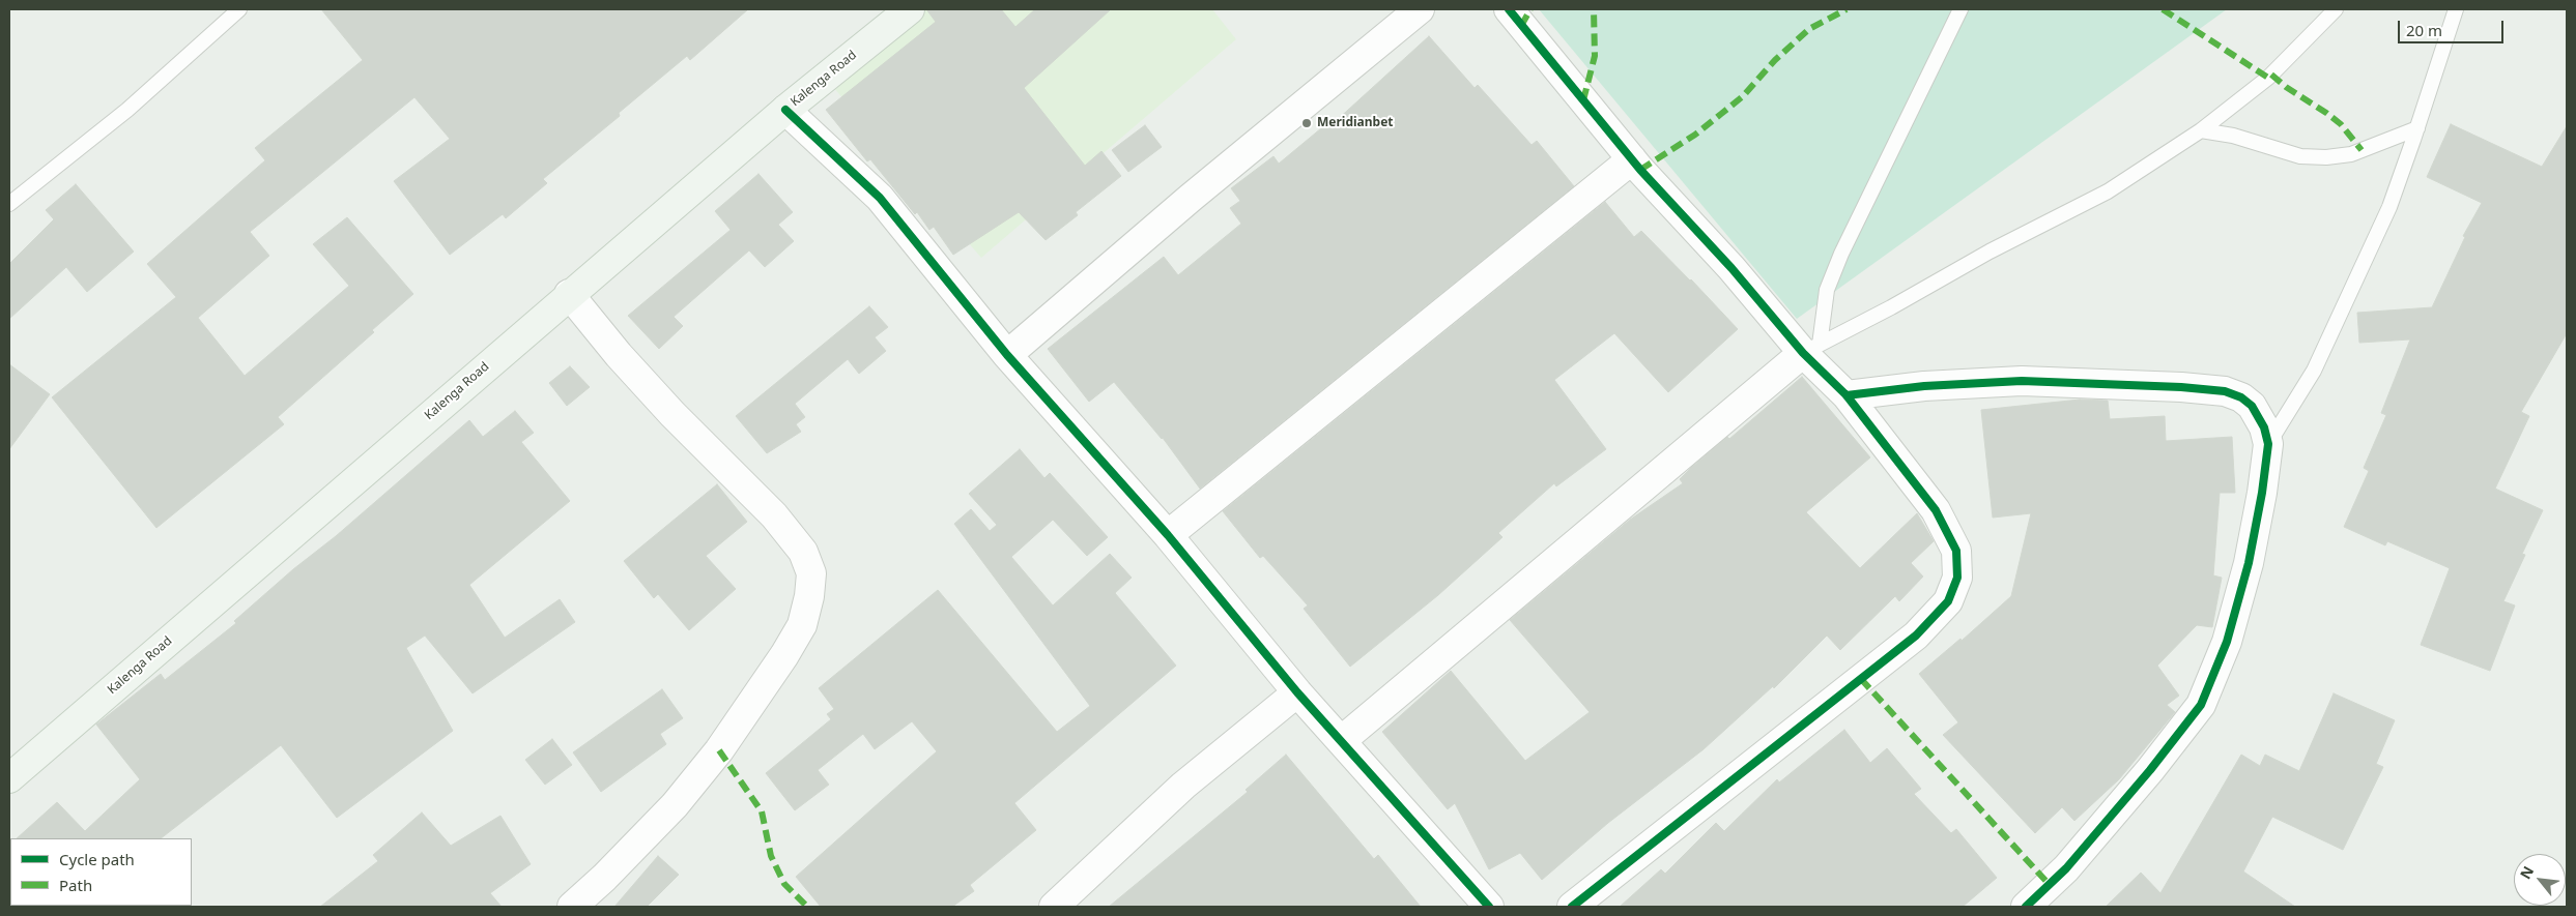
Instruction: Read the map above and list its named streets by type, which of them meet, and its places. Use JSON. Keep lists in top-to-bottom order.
{
  "streets": {
    "main road": ["Kalenga Road"]
  },
  "places": ["Meridianbet"],
  "legend": ["Cycle path", "Path"],
  "scale_bar": "20 m",
  "north": "top left"
}
